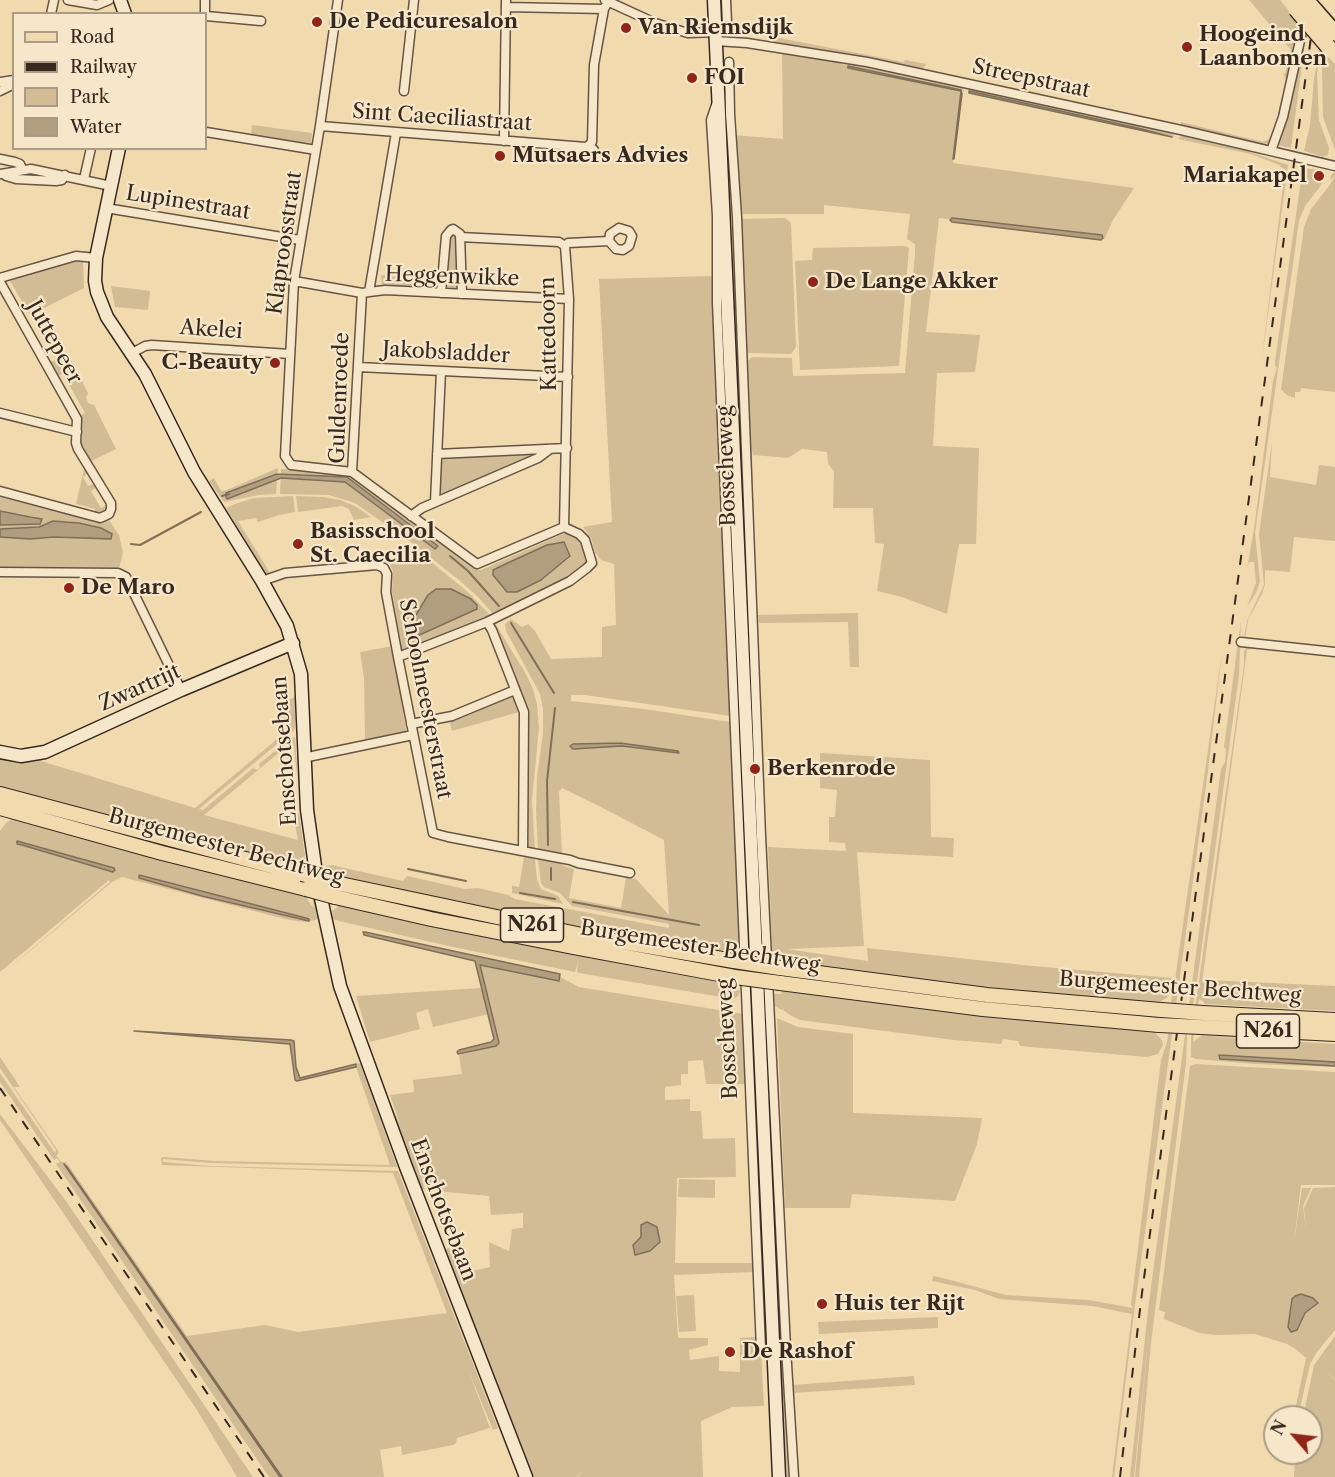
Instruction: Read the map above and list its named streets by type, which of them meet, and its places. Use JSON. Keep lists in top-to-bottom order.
{
  "streets": {
    "main road": ["Burgemeester Bechtweg", "N261"],
    "street": [
      "Streepstraat",
      "Sint Caeciliastraat",
      "Lupinestraat",
      "Klaproosstraat",
      "Heggenwikke",
      "Akelei",
      "Kattedoorn",
      "Juttepeer",
      "Jakobsladder",
      "Guldenroede",
      "Bosscheweg",
      "Zwartrijt",
      "Schoolmeesterstraat",
      "Enschotsebaan"
    ]
  },
  "crossings": [
    ["Streepstraat", "Sint Caeciliastraat"],
    ["Streepstraat", "Bosscheweg"],
    ["Sint Caeciliastraat", "Klaproosstraat"],
    ["Sint Caeciliastraat", "Guldenroede"],
    ["Lupinestraat", "Klaproosstraat"],
    ["Lupinestraat", "Enschotsebaan"],
    ["Klaproosstraat", "Heggenwikke"],
    ["Klaproosstraat", "Akelei"],
    ["Klaproosstraat", "Guldenroede"],
    ["Heggenwikke", "Kattedoorn"],
    ["Heggenwikke", "Guldenroede"],
    ["Akelei", "Enschotsebaan"],
    ["Kattedoorn", "Jakobsladder"],
    ["Kattedoorn", "Guldenroede"],
    ["Jakobsladder", "Guldenroede"],
    ["Zwartrijt", "Enschotsebaan"],
    ["Schoolmeesterstraat", "Enschotsebaan"]
  ],
  "places": [
    "De Pedicuresalon",
    "Van Riemsdijk",
    "Hoogeind Laanbomen",
    "FOI",
    "Mutsaers Advies",
    "Mariakapel",
    "De Lange Akker",
    "C-Beauty",
    "Basisschool St. Caecilia",
    "De Maro",
    "Berkenrode",
    "Huis ter Rijt",
    "De Rashof"
  ],
  "legend": [
    "Road",
    "Railway",
    "Park",
    "Water"
  ],
  "north": "top left"
}
